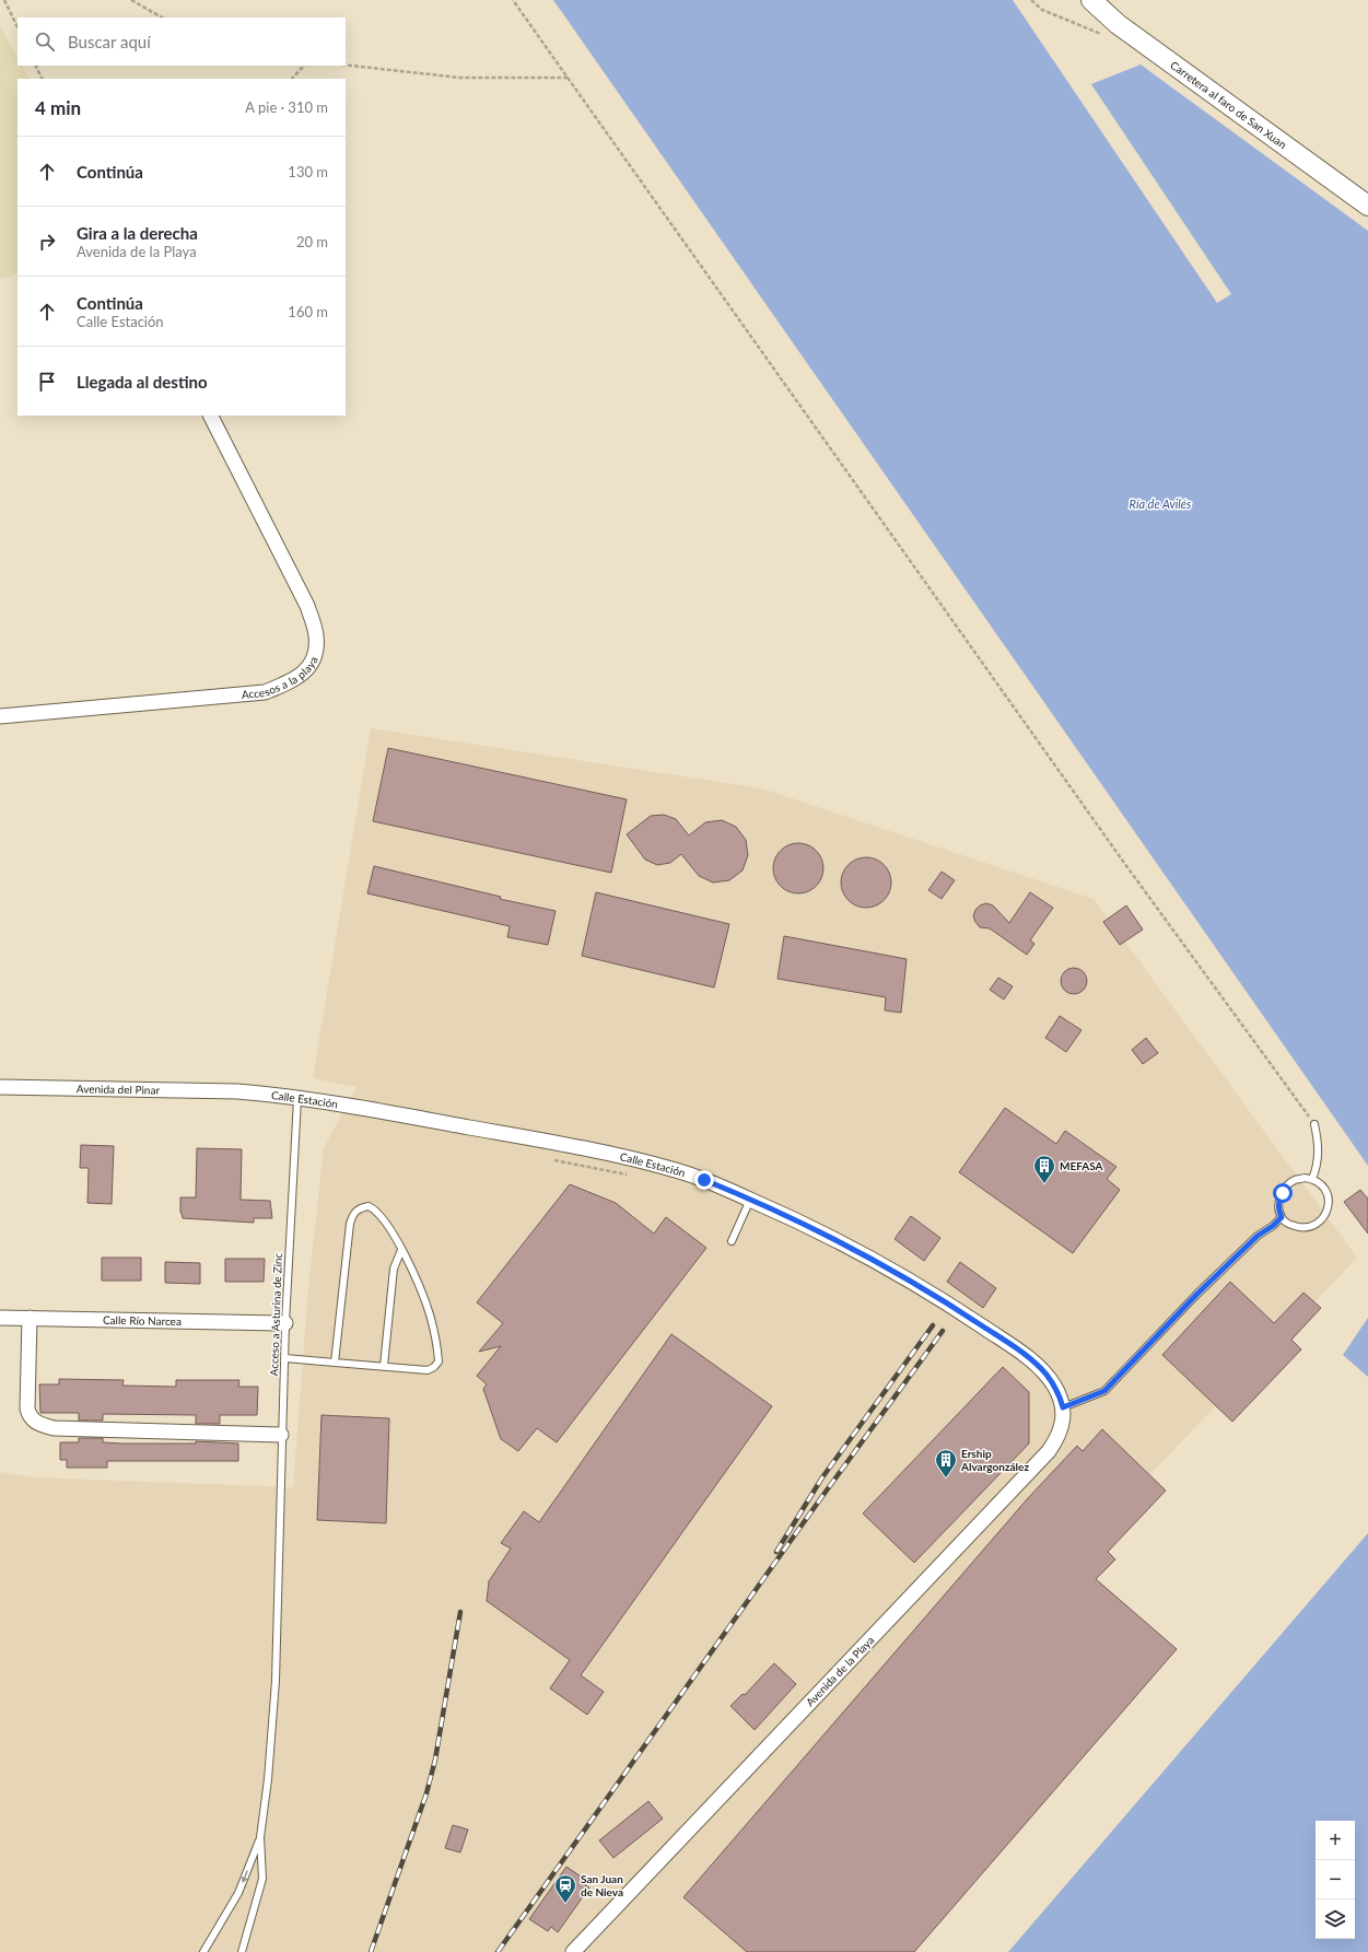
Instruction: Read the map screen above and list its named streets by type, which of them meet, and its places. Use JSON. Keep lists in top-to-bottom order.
{
  "streets": {
    "street": [
      "Carretera al faro de San Xuan",
      "Accesos a la playa",
      "Avenida del Pinar",
      "Calle Estación",
      "Calle Río Narcea",
      "Avenida de la Playa"
    ],
    "lane": ["Acceso a Asturina de Zinc"]
  },
  "crossings": [
    ["Avenida del Pinar", "Calle Estación"],
    ["Calle Estación", "Acceso a Asturina de Zinc"],
    ["Calle Estación", "Avenida de la Playa"],
    ["Acceso a Asturina de Zinc", "Calle Río Narcea"]
  ],
  "water": ["Ría de Avilés"],
  "places": {
    "building": ["MEFASA", "Ership Alvargonzález"],
    "station": ["San Juan de Nieva"]
  },
  "page": {
    "search": "Buscar aquí",
    "heading": ["4 min", "A pie · 310 m"],
    "list": [
      ["Continúa", "130 m"],
      ["Gira a la derecha", "Avenida de la Playa", "20 m"],
      ["Continúa", "Calle Estación", "160 m"],
      "Llegada al destino"
    ],
    "map_buttons": ["+", "−"]
  }
}
